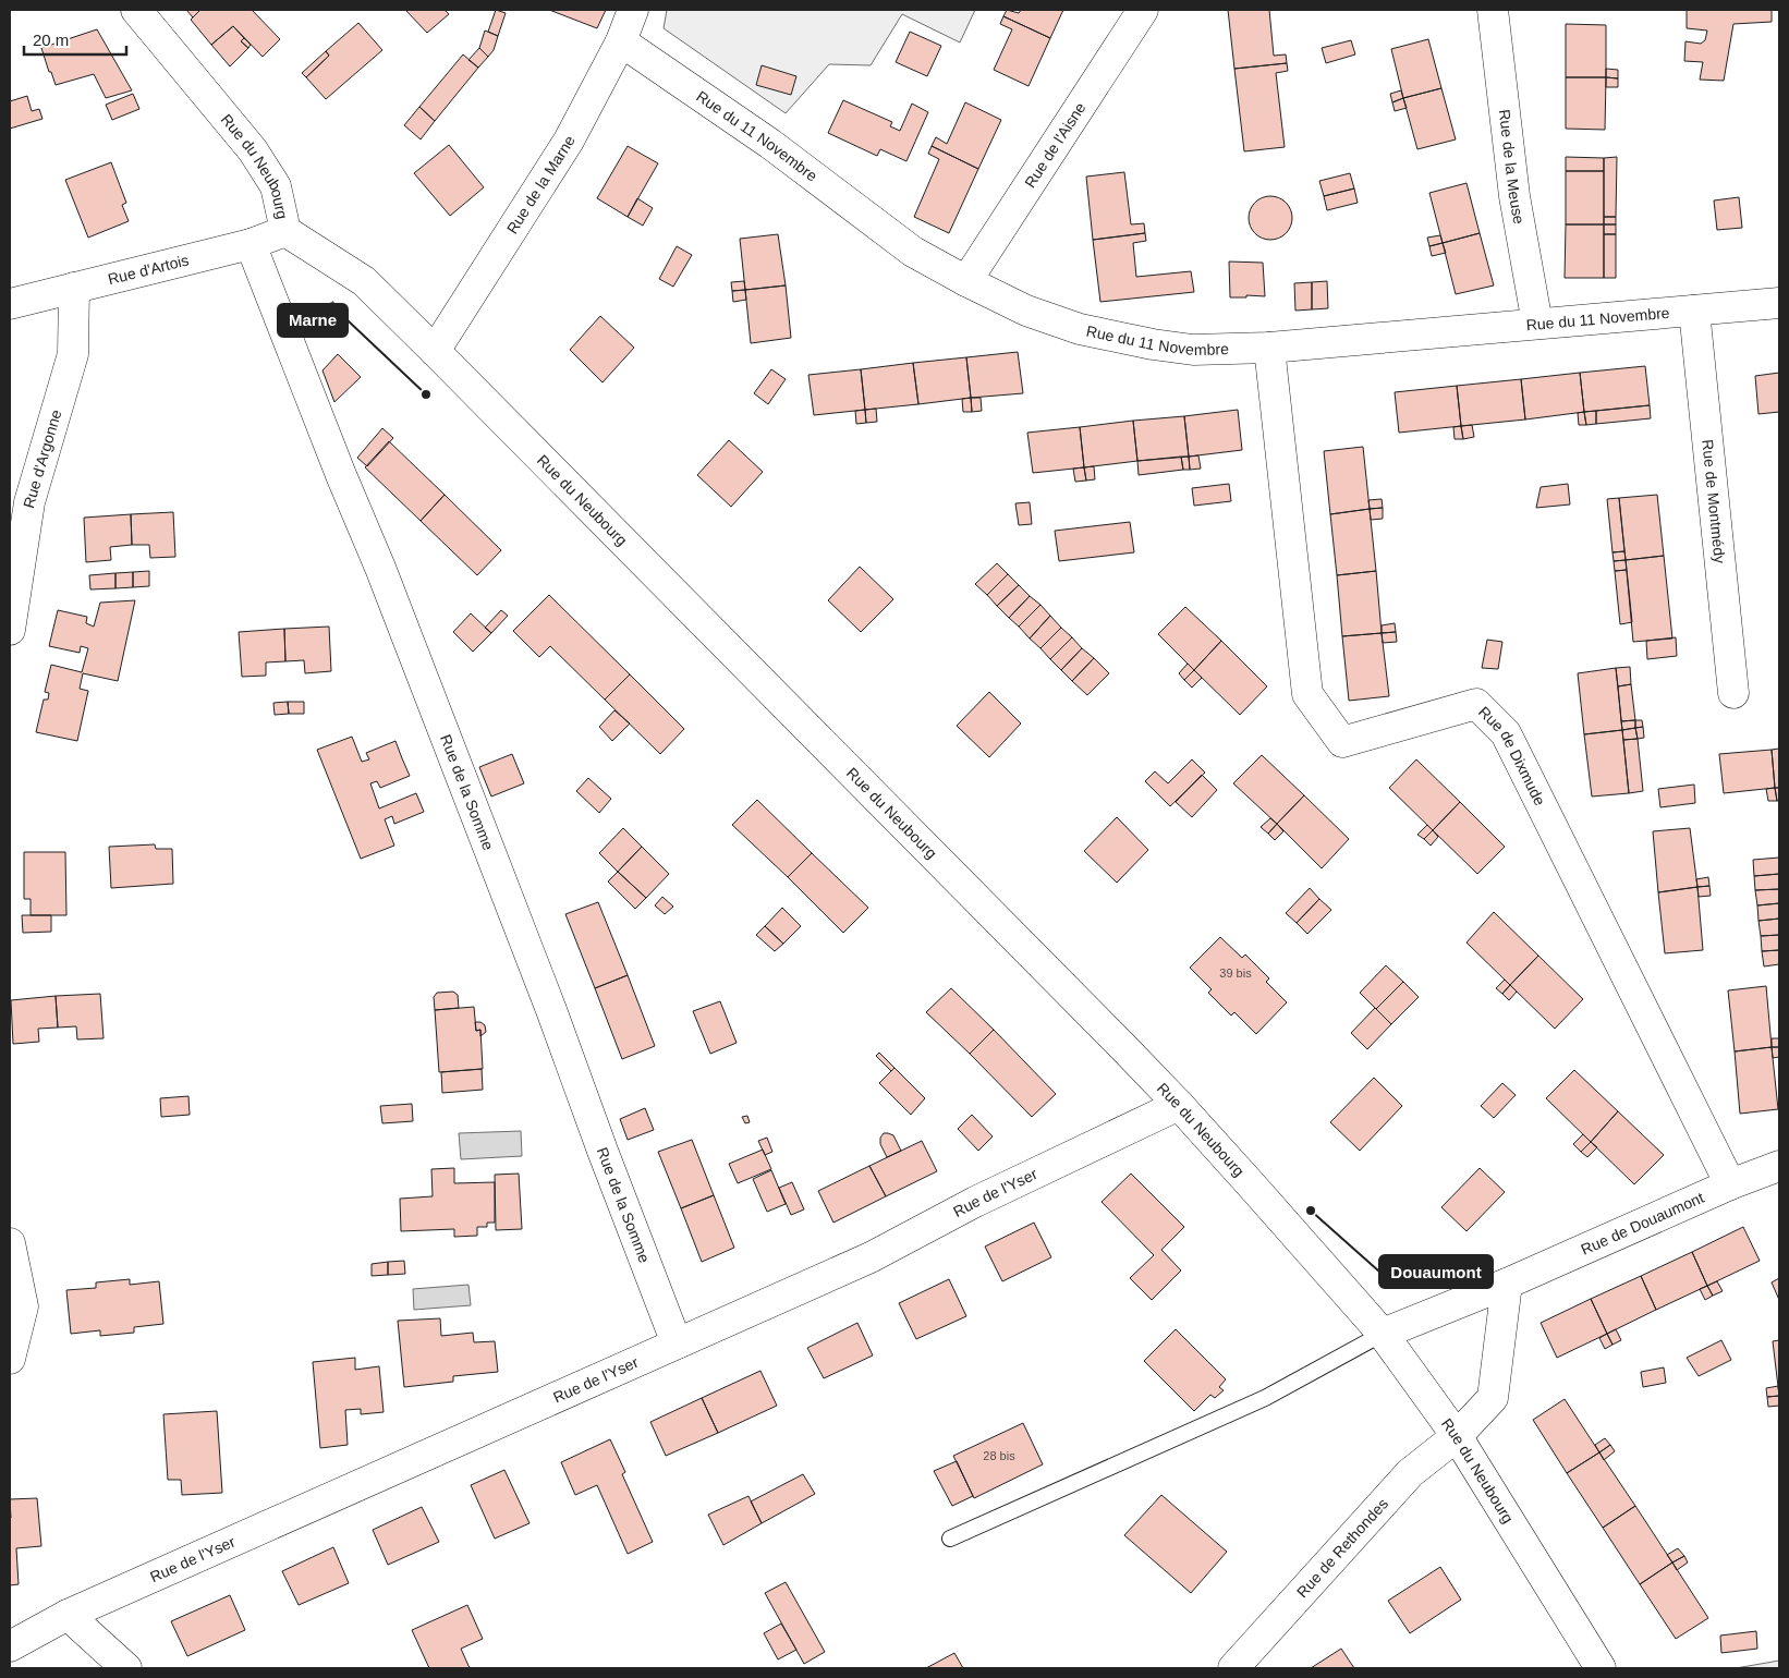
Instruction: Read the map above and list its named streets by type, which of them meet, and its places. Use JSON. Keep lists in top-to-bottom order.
{
  "streets": {
    "street": [
      "Rue du 11 Novembre",
      "Rue de l'Aisne",
      "Rue de la Meuse",
      "Rue du Neubourg",
      "Rue de la Marne",
      "Rue d'Artois",
      "Rue d'Argonne",
      "Rue de Montmédy",
      "Rue de Dixmude",
      "Rue de la Somme",
      "Rue de l'Yser",
      "Rue de Douaumont",
      "Rue de Rethondes"
    ]
  },
  "crossings": [
    ["Rue du 11 Novembre", "Rue de l'Aisne"],
    ["Rue du 11 Novembre", "Rue de la Meuse"],
    ["Rue du 11 Novembre", "Rue de la Marne"],
    ["Rue du 11 Novembre", "Rue de Montmédy"],
    ["Rue du 11 Novembre", "Rue de Dixmude"],
    ["Rue du Neubourg", "Rue de la Marne"],
    ["Rue du Neubourg", "Rue d'Artois"],
    ["Rue du Neubourg", "Rue de l'Yser"],
    ["Rue du Neubourg", "Rue de Douaumont"],
    ["Rue du Neubourg", "Rue de Rethondes"],
    ["Rue d'Artois", "Rue d'Argonne"],
    ["Rue d'Artois", "Rue de la Somme"],
    ["Rue de Dixmude", "Rue de Douaumont"],
    ["Rue de la Somme", "Rue de l'Yser"]
  ],
  "places": ["Marne", "Douaumont"],
  "house_numbers": ["39 bis", "28 bis"],
  "scale_bar": "20 m"
}
